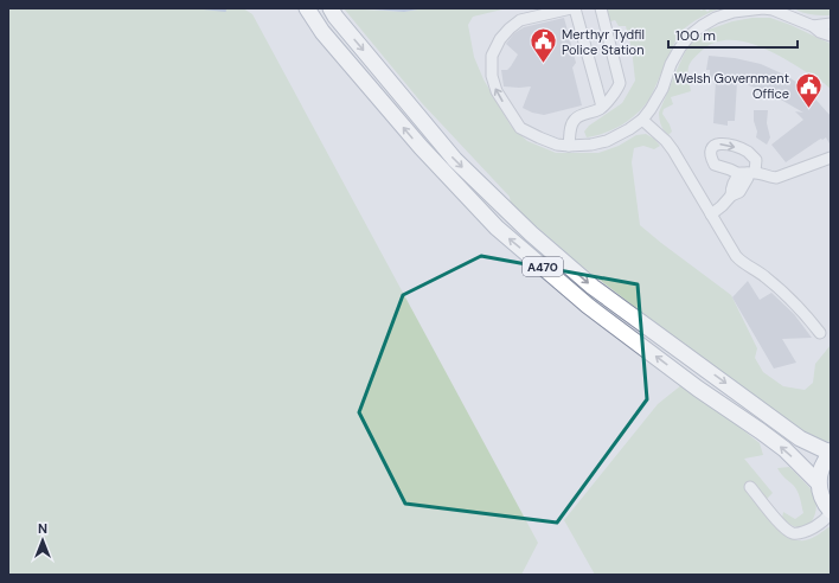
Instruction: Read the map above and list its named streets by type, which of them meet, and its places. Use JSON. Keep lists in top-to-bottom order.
{
  "streets": {
    "highway": ["A470"]
  },
  "places": {
    "public building": ["Merthyr Tydfil Police Station", "Welsh Government Office"]
  },
  "scale_bar": "100 m",
  "north": "top"
}
